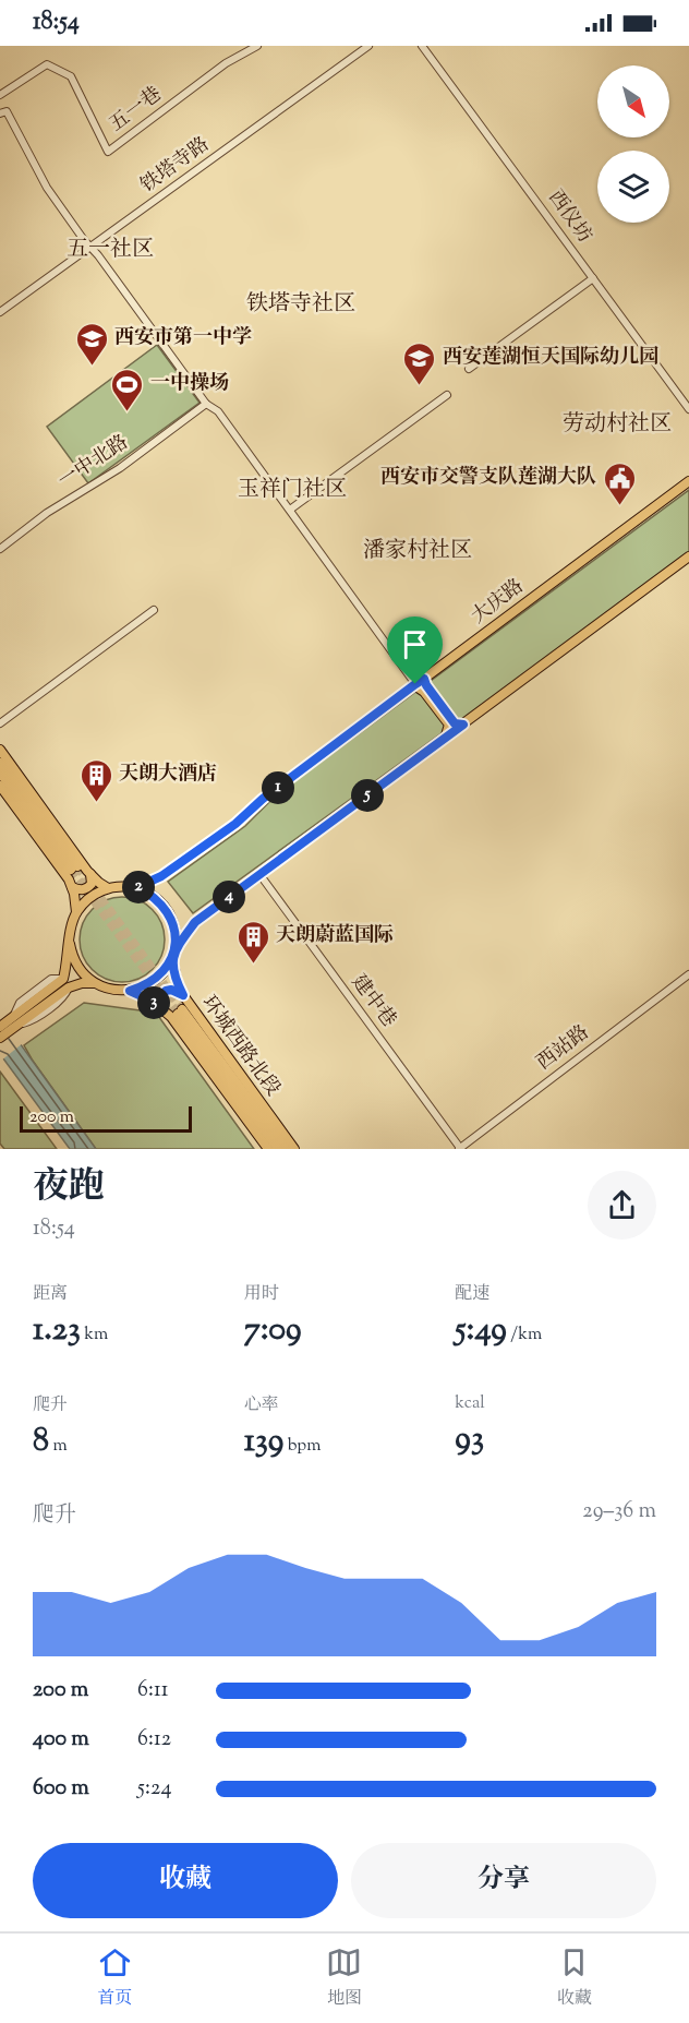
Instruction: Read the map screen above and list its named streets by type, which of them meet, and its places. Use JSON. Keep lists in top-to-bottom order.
{
  "streets": {
    "main road": ["大庆路", "环城西路北段"],
    "street": [
      "五一巷",
      "铁塔寺路",
      "西仪坊",
      "一中北路",
      "建中巷",
      "西站路"
    ]
  },
  "crossings": [
    ["大庆路", "环城西路北段"],
    ["建中巷", "西站路"]
  ],
  "districts": [
    "五一社区",
    "铁塔寺社区",
    "劳动村社区",
    "玉祥门社区",
    "潘家村社区"
  ],
  "places": {
    "school or university": ["西安市第一中学", "西安莲湖恒天国际幼儿园"],
    "sports": ["一中操场"],
    "public building": ["西安市交警支队莲湖大队"],
    "building": ["天朗大酒店", "天朗蔚蓝国际"]
  },
  "scale_bar": "200 m",
  "north": "bottom right",
  "page": {
    "status": "18:54",
    "pins": [
      "1",
      "5",
      "2",
      "4",
      "3"
    ],
    "scale": "200 m",
    "heading": ["夜跑", "18:54"],
    "stats": [
      ["距离", "1.23 km"],
      ["用时", "7:09"],
      ["配速", "5:49 /km"],
      ["爬升", "8 m"],
      ["心率", "139 bpm"],
      ["kcal", "93"]
    ],
    "chart": ["爬升", "29–36 m"],
    "list": [
      {
        "name": "200 m",
        "note": "6:11"
      },
      {
        "name": "400 m",
        "note": "6:12"
      },
      {
        "name": "600 m",
        "note": "5:24"
      }
    ],
    "buttons": ["收藏", "分享"],
    "tabs": ["首页", "地图", "收藏"]
  }
}
